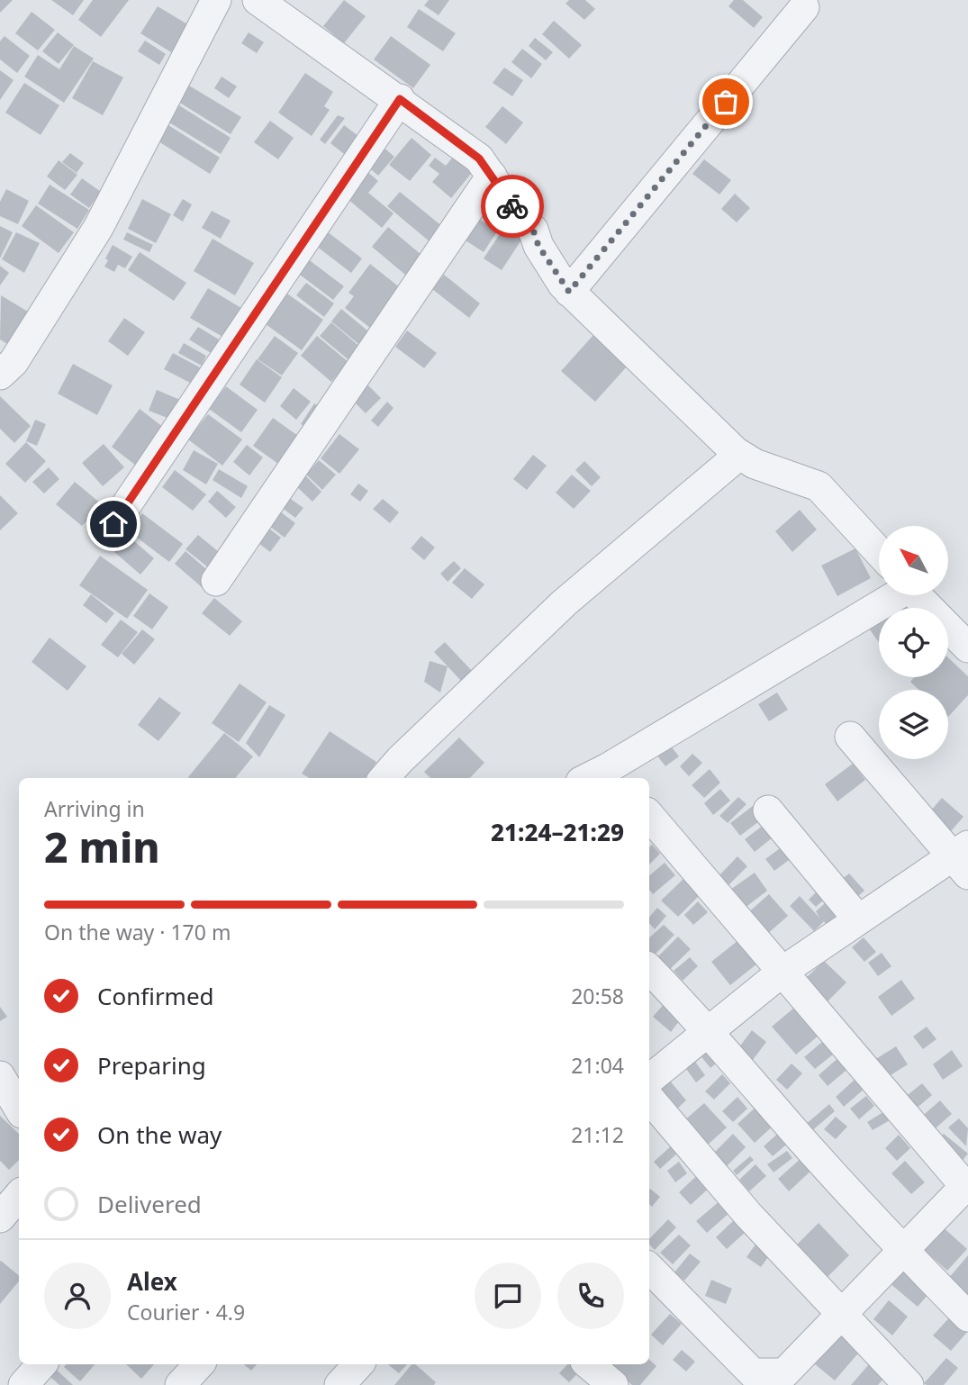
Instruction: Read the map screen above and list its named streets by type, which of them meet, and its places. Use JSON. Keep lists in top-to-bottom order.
{
  "north": "top left",
  "page": {
    "heading": ["2 min", "Arriving in", "21:24–21:29"],
    "panel": ["Alex", "Courier · 4.9"],
    "bar": "On the way · 170 m",
    "list": [
      ["Confirmed", "20:58"],
      ["Preparing", "21:04"],
      ["On the way", "21:12"],
      "Delivered"
    ]
  }
}
